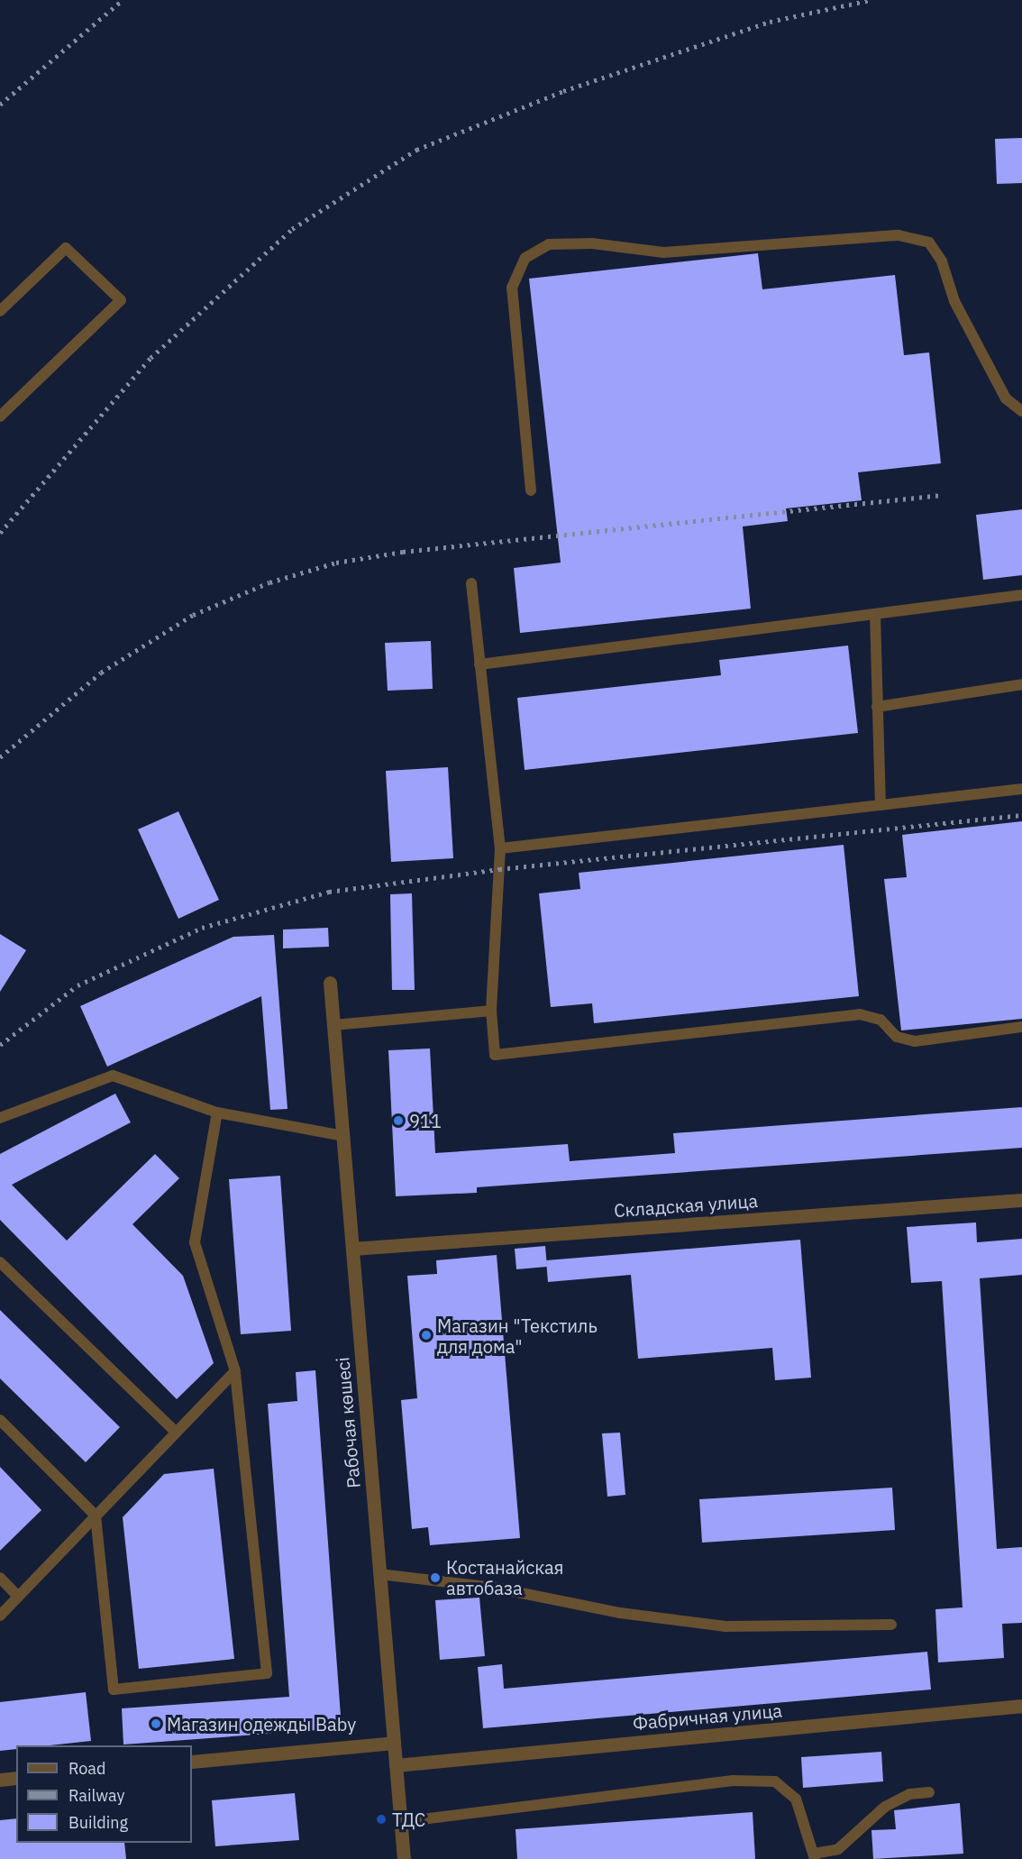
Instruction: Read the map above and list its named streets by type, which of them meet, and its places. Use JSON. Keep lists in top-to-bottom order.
{
  "streets": {
    "street": ["Складская улица", "Рабочая көшесі", "Фабричная улица"]
  },
  "crossings": [
    ["Складская улица", "Рабочая көшесі"],
    ["Рабочая көшесі", "Фабричная улица"]
  ],
  "places": [
    "911",
    "Магазин \"Текстиль для дома\"",
    "Костанайская автобаза",
    "Магазин одежды Baby",
    "ТДС"
  ],
  "legend": ["Road", "Railway", "Building"]
}
